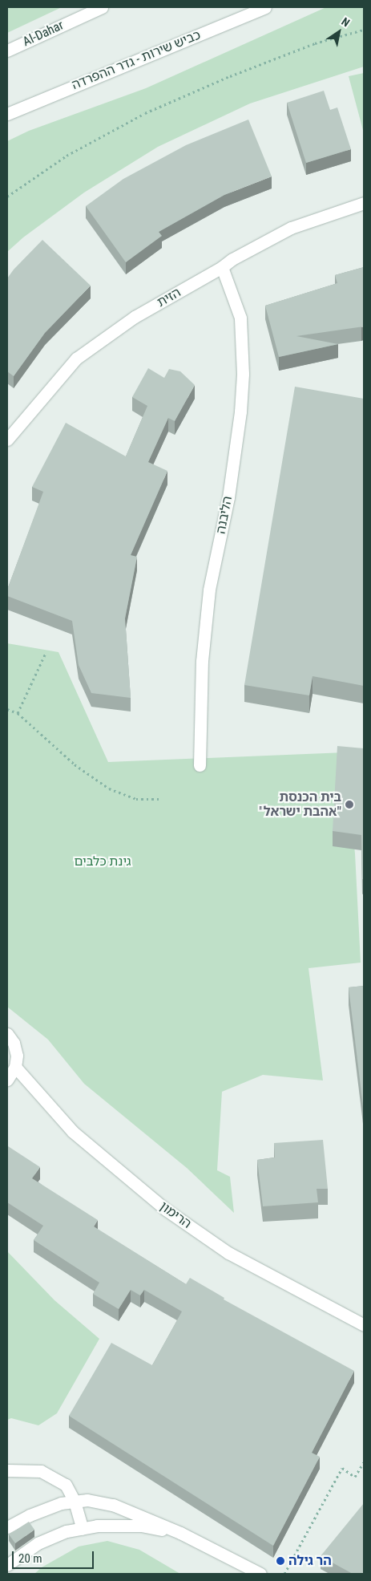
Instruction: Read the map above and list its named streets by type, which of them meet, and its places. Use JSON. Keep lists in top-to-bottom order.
{
  "streets": {
    "street": [
      "Al-Dahar",
      "כביש שירות - גדר ההפרדה",
      "הזית",
      "הליבנה",
      "הרימון"
    ]
  },
  "crossings": [
    ["הזית", "הליבנה"]
  ],
  "parks": ["גינת כלבים"],
  "places": ["בית הכנסת \"אהבת ישראל\"", "הר גילה"],
  "scale_bar": "20 m",
  "north": "top right"
}
